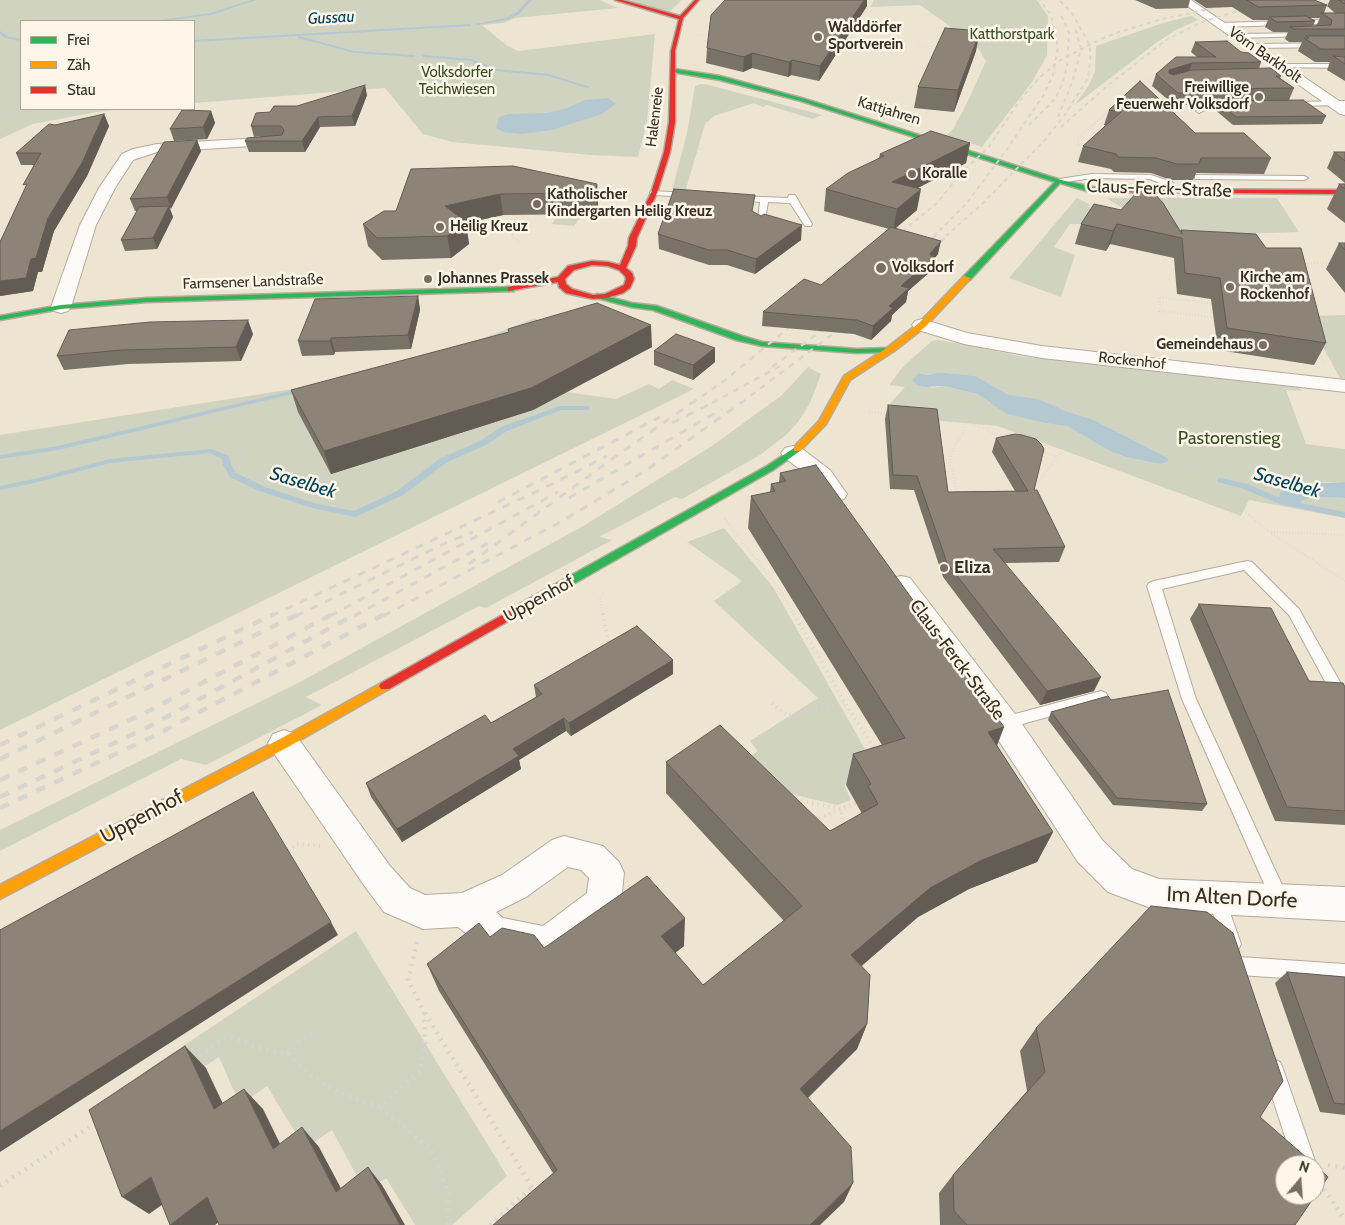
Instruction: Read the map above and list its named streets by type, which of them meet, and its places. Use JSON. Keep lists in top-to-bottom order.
{
  "streets": {
    "street": [
      "Vörn Barkholt",
      "Kattjahren",
      "Halenreie",
      "Claus-Ferck-Straße",
      "Farmsener Landstraße",
      "Rockenhof",
      "Uppenhof",
      "Im Alten Dorfe"
    ]
  },
  "crossings": [
    ["Kattjahren", "Halenreie"],
    ["Kattjahren", "Claus-Ferck-Straße"],
    ["Halenreie", "Farmsener Landstraße"],
    ["Claus-Ferck-Straße", "Im Alten Dorfe"]
  ],
  "water": ["Gussau", "Saselbek"],
  "parks": ["Katthorstpark", "Volksdorfer Teichwiesen", "Pastorenstieg"],
  "places": [
    "Walddörfer Sportverein",
    "Freiwillige Feuerwehr Volksdorf",
    "Koralle",
    "Katholischer Kindergarten Heilig Kreuz",
    "Heilig Kreuz",
    "Volksdorf",
    "Johannes Prassek",
    "Kirche am Rockenhof",
    "Gemeindehaus",
    "Eliza"
  ],
  "legend": ["Frei", "Zäh", "Stau"],
  "north": "top"
}
